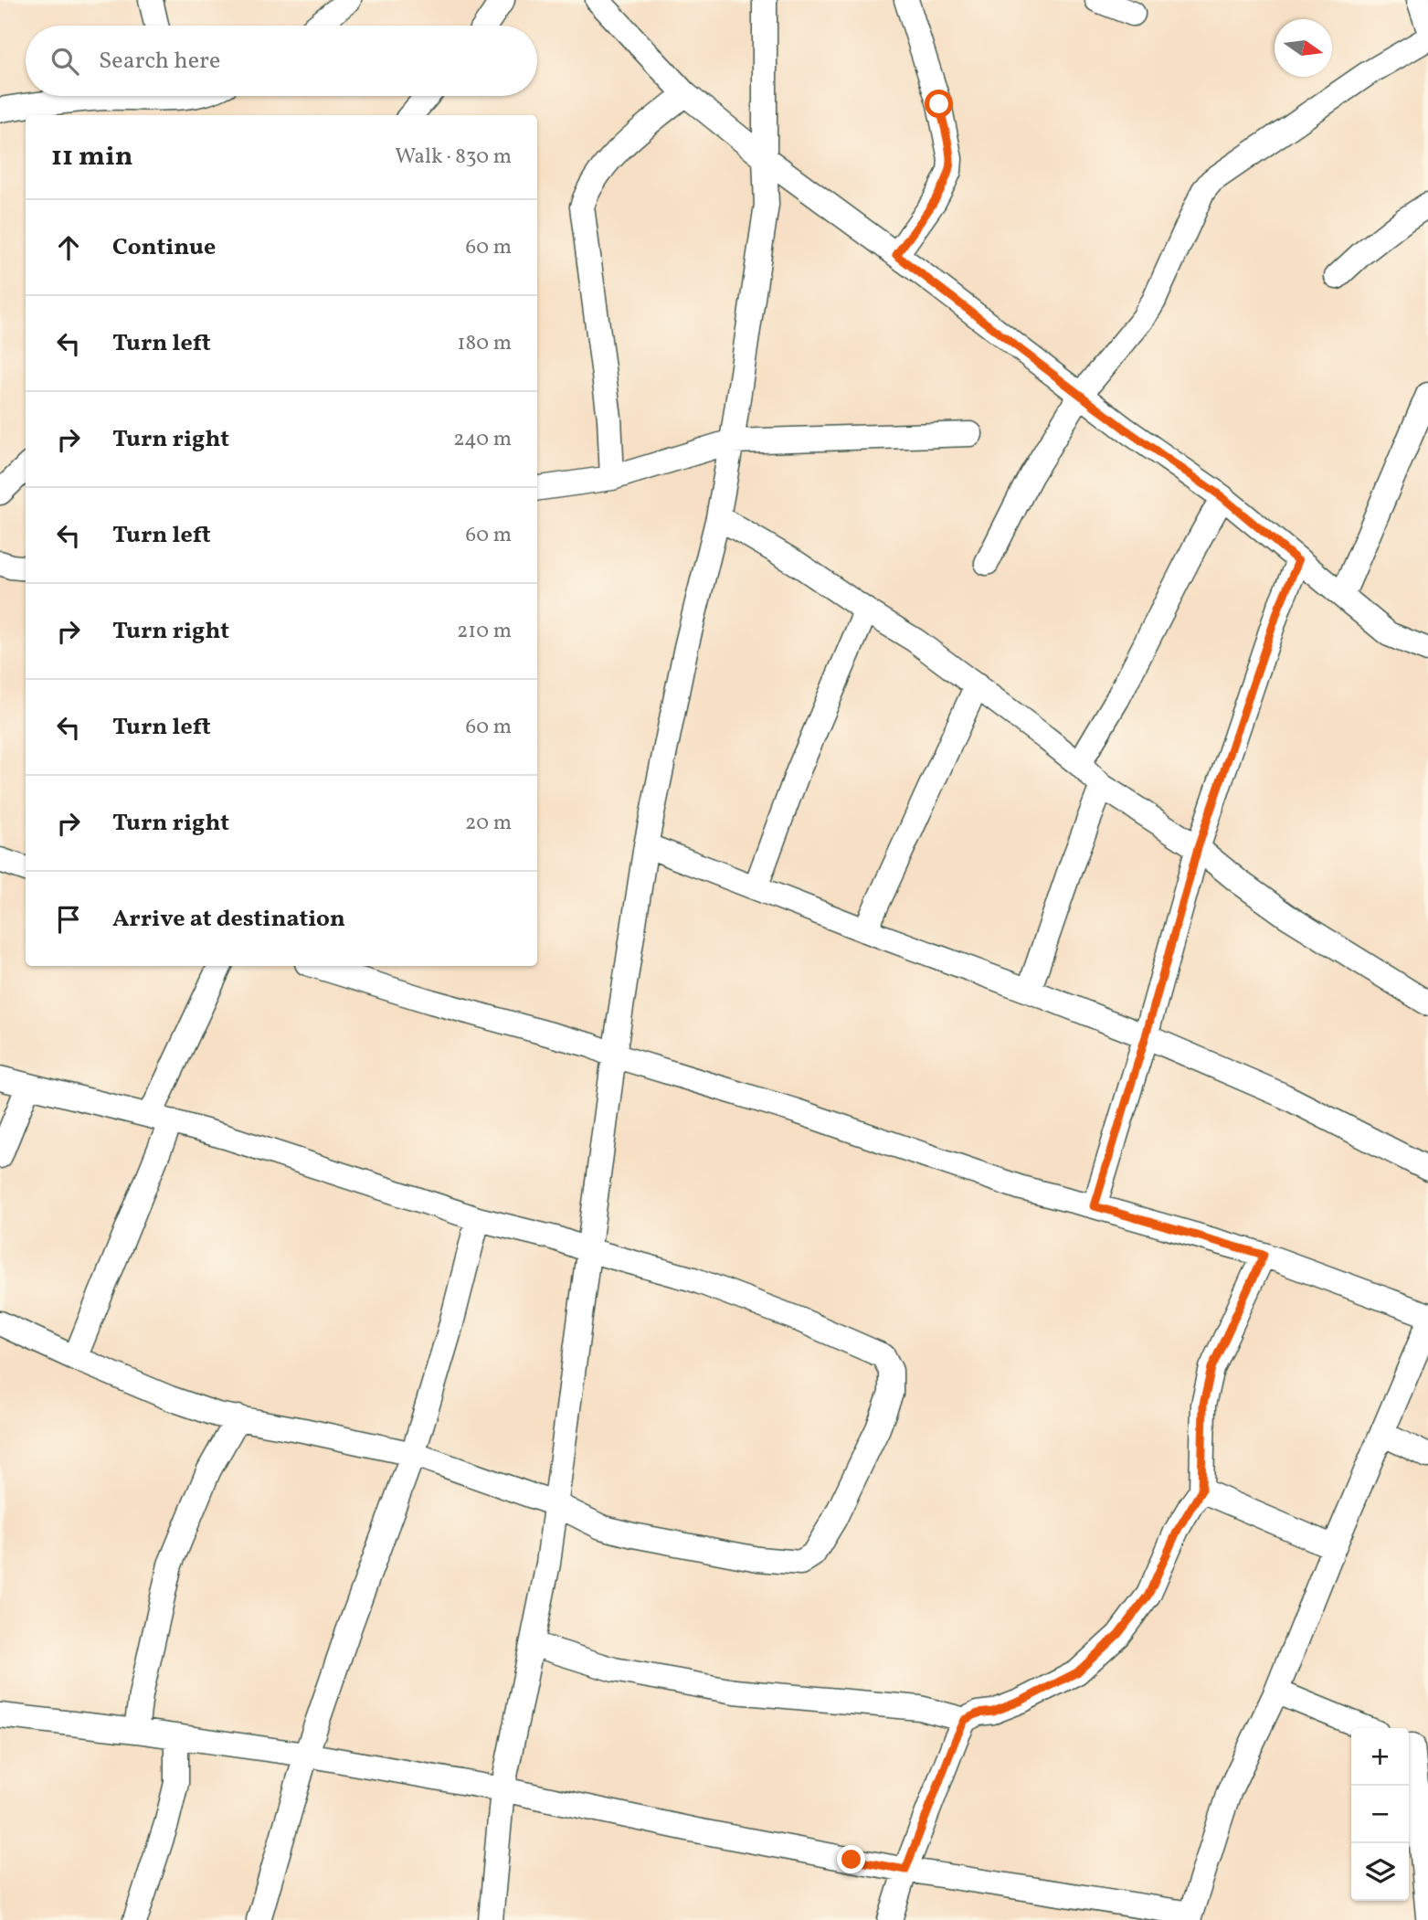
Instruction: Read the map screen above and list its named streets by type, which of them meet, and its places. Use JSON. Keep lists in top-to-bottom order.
{
  "north": "right",
  "page": {
    "search": "Search here",
    "heading": ["11 min", "Walk · 830 m"],
    "list": [
      ["Continue", "60 m"],
      ["Turn left", "180 m"],
      ["Turn right", "240 m"],
      ["Turn left", "60 m"],
      ["Turn right", "210 m"],
      ["Turn left", "60 m"],
      ["Turn right", "20 m"],
      "Arrive at destination"
    ],
    "map_buttons": ["+", "−"]
  }
}
